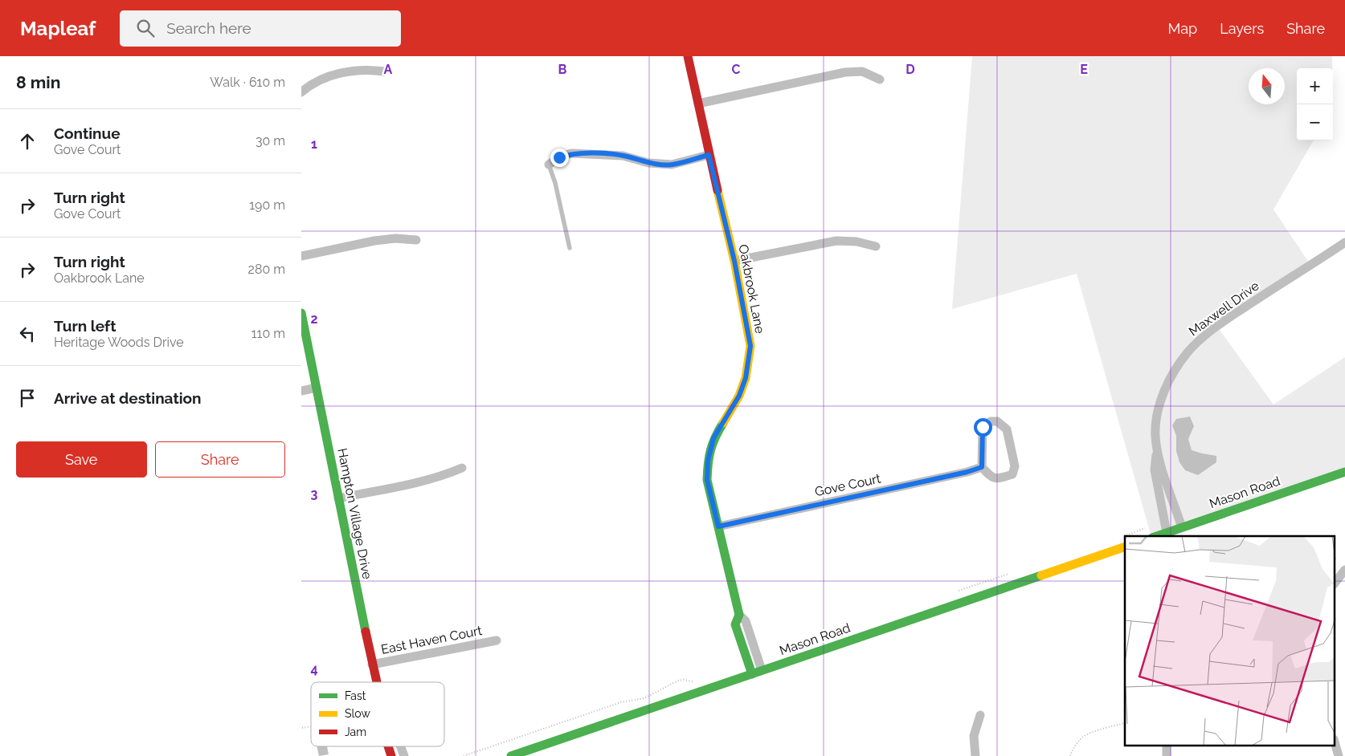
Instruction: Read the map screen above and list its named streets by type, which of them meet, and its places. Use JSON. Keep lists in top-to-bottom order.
{
  "streets": {
    "street": [
      "Oakbrook Lane",
      "Maxwell Drive",
      "Gove Court",
      "Mason Road",
      "Hampton Village Drive",
      "East Haven Court"
    ]
  },
  "crossings": [
    ["Oakbrook Lane", "Gove Court"],
    ["Oakbrook Lane", "Mason Road"],
    ["Maxwell Drive", "Mason Road"],
    ["Hampton Village Drive", "East Haven Court"]
  ],
  "legend": ["Fast", "Slow", "Jam"],
  "north": "top",
  "page": {
    "header": "Mapleaf",
    "search": "Search here",
    "nav": ["Map", "Layers", "Share"],
    "heading": ["8 min", "Walk · 610 m"],
    "map_buttons": ["+", "−"],
    "list": [
      ["Continue", "Gove Court", "30 m"],
      ["Turn right", "Gove Court", "190 m"],
      ["Turn right", "Oakbrook Lane", "280 m"],
      ["Turn left", "Heritage Woods Drive", "110 m"],
      "Arrive at destination"
    ],
    "buttons": ["Save", "Share"]
  },
  "grid": {
    "columns": [
      "A",
      "B",
      "C",
      "D",
      "E"
    ],
    "rows": [
      "1",
      "2",
      "3",
      "4"
    ]
  }
}
